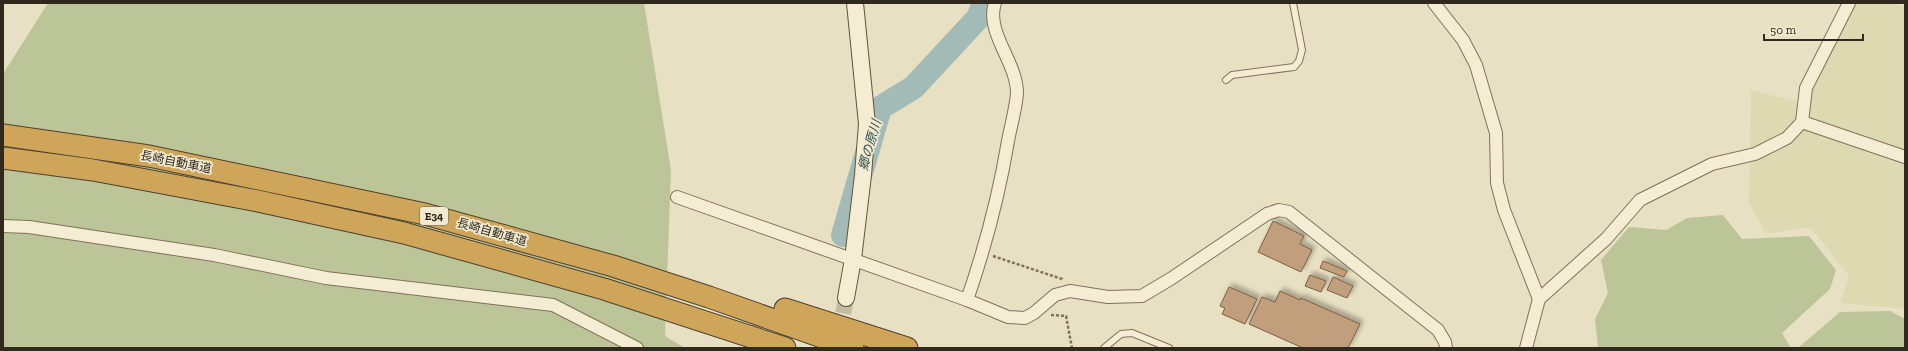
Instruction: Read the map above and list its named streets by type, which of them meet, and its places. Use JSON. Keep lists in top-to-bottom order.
{
  "streets": {
    "highway": ["長崎自動車道", "E34"]
  },
  "water": ["郷の原川"],
  "scale_bar": "50 m"
}
